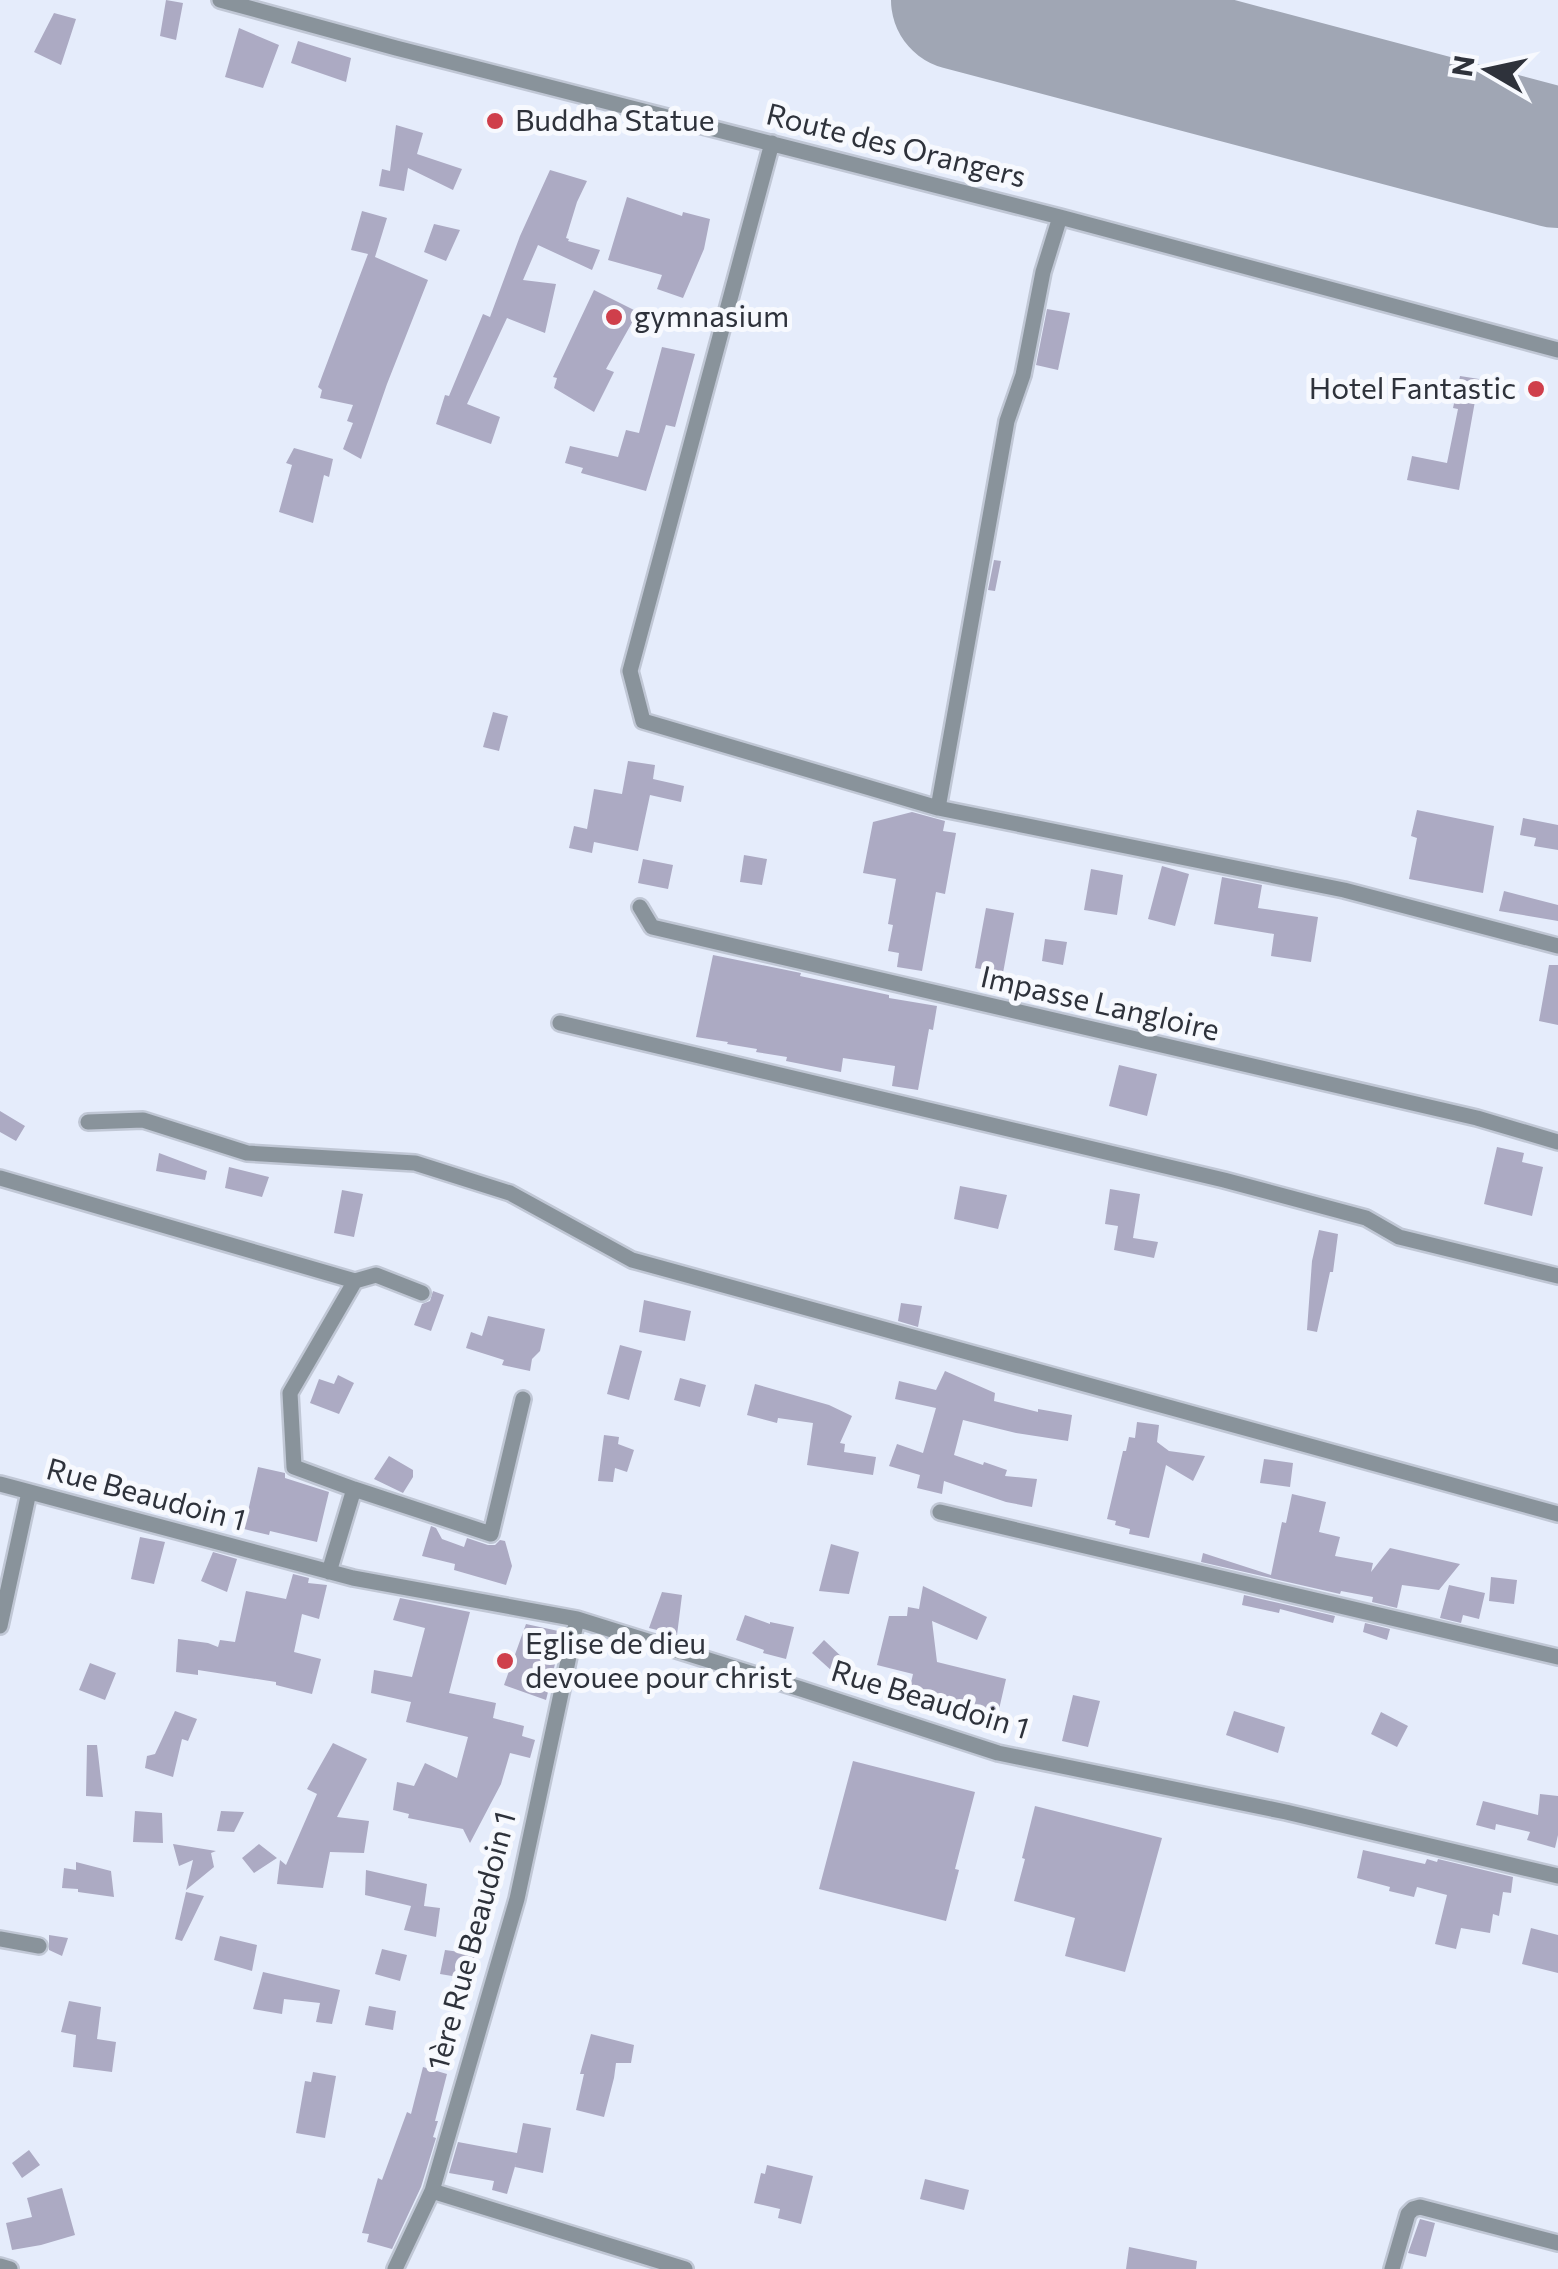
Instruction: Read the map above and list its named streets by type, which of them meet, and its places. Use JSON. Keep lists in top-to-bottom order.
{
  "streets": {
    "street": [
      "Route des Orangers",
      "Impasse Langloire",
      "Rue Beaudoin 1",
      "1ère Rue Beaudoin 1"
    ]
  },
  "crossings": [
    ["Rue Beaudoin 1", "1ère Rue Beaudoin 1"]
  ],
  "places": [
    "Buddha Statue",
    "gymnasium",
    "Hotel Fantastic",
    "Eglise de dieu devouee pour christ"
  ],
  "north": "left"
}
